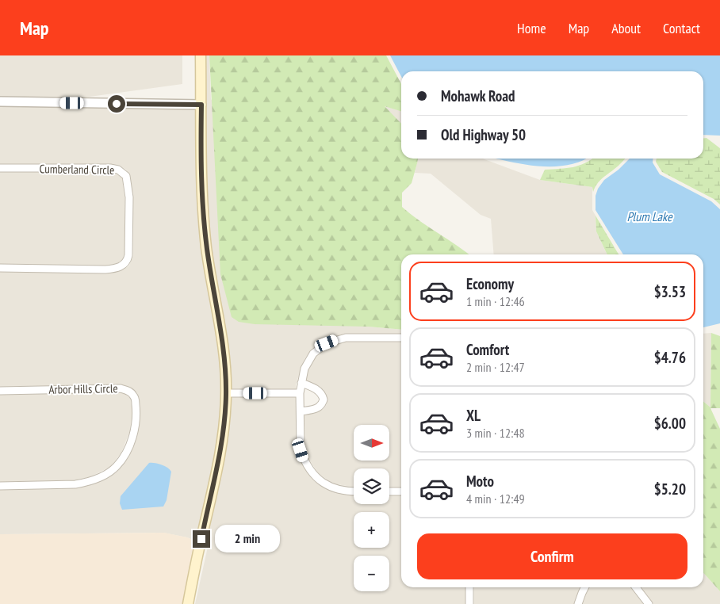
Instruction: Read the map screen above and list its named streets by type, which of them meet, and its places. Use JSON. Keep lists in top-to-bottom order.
{
  "streets": {
    "street": ["Cumberland Circle", "Arbor Hills Circle"]
  },
  "water": ["Plum Lake"],
  "north": "right",
  "page": {
    "header": "Map",
    "nav": [
      "Home",
      "Map",
      "About",
      "Contact"
    ],
    "banner": ["Mohawk Road", "Old Highway 50"],
    "list": [
      {
        "name": "Economy",
        "note": "1 min · 12:46",
        "value": "$3.53"
      },
      {
        "name": "Comfort",
        "note": "2 min · 12:47",
        "value": "$4.76"
      },
      {
        "name": "XL",
        "note": "3 min · 12:48",
        "value": "$6.00"
      },
      {
        "name": "Moto",
        "note": "4 min · 12:49",
        "value": "$5.20"
      }
    ],
    "map_buttons": ["+", "−"],
    "bubble": "2 min",
    "buttons": "Confirm"
  }
}
